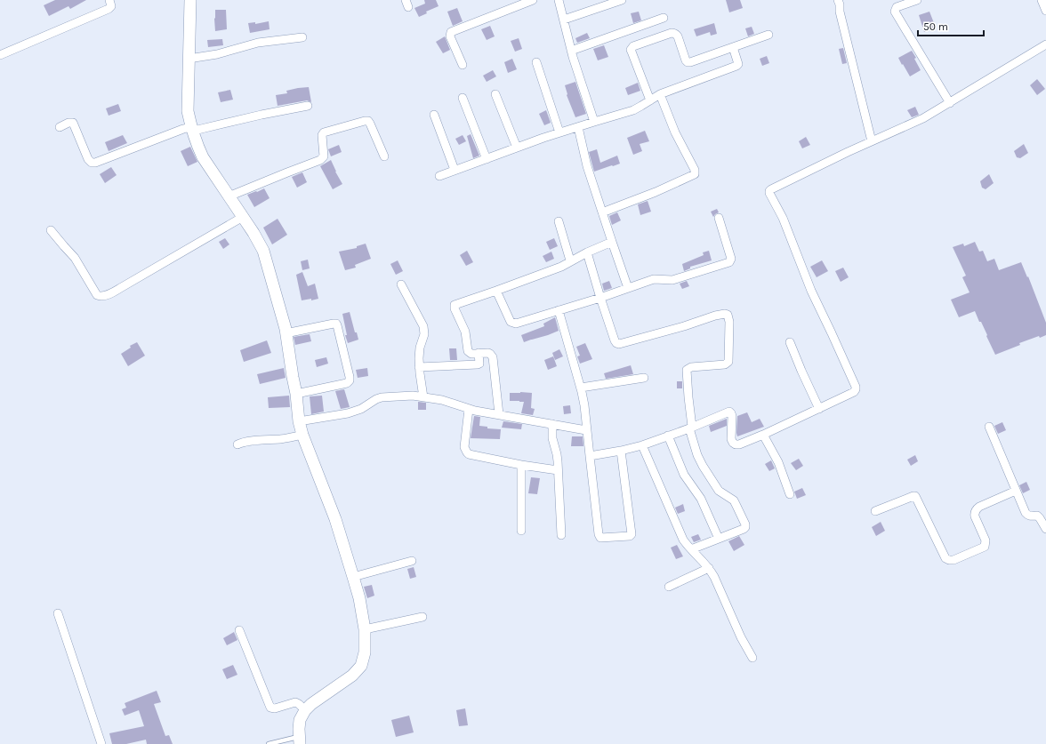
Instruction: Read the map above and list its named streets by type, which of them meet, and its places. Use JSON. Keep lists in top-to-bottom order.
{
  "scale_bar": "50 m"
}
